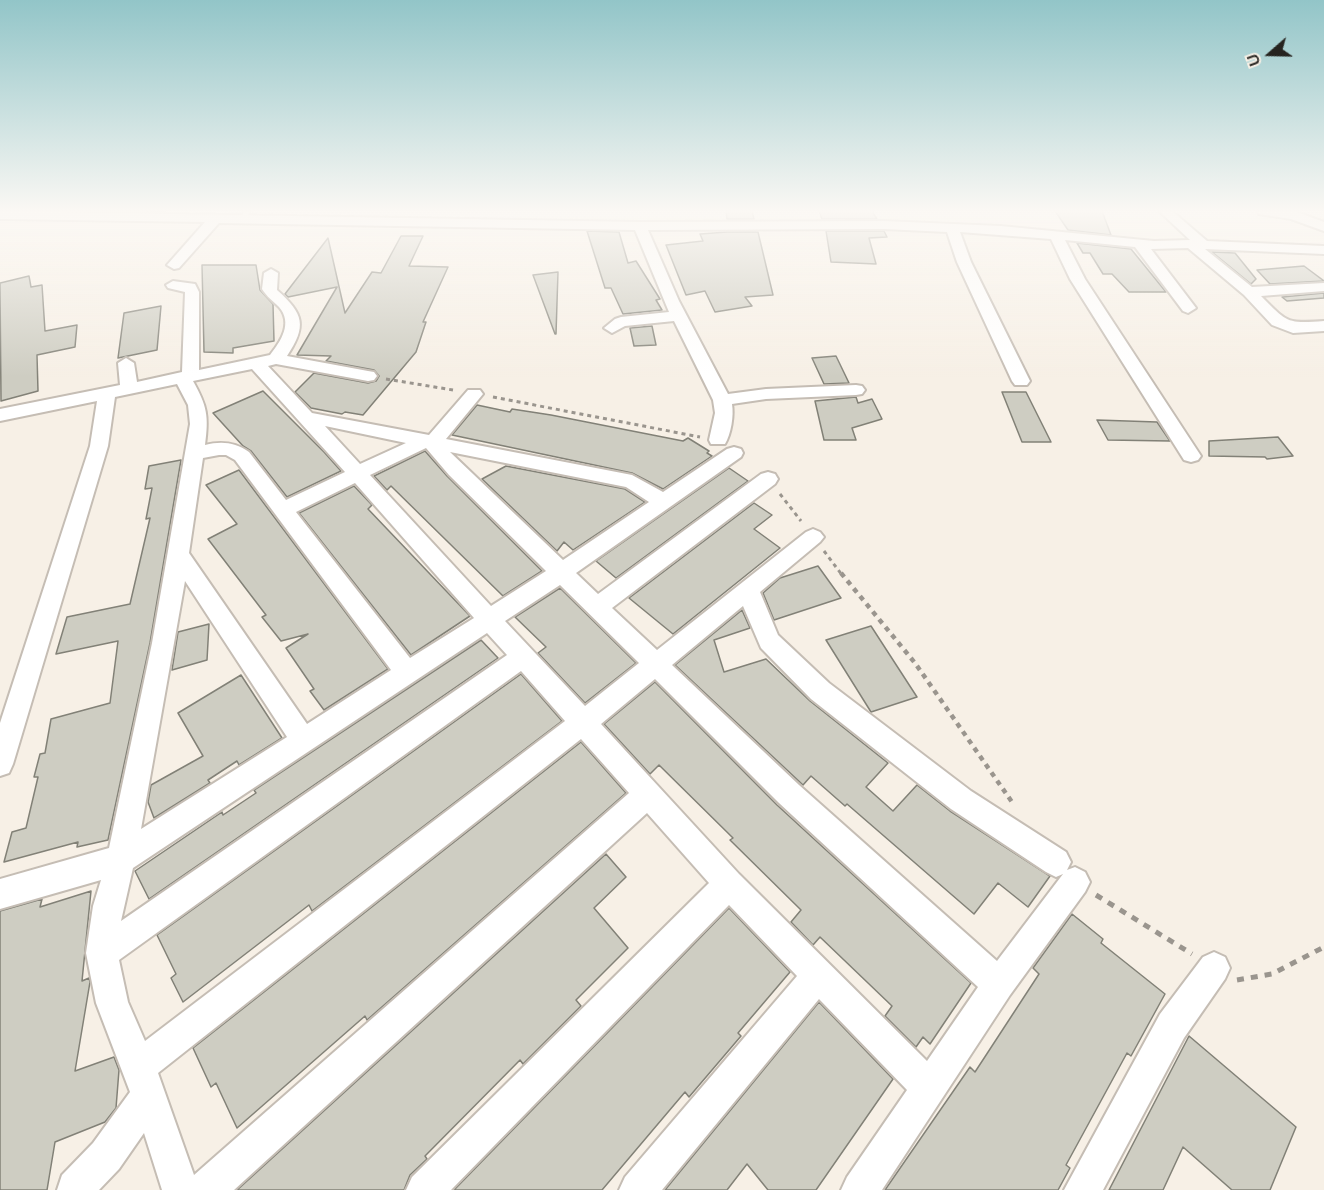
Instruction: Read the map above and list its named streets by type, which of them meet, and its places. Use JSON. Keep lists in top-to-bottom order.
{
  "north": "left"
}
